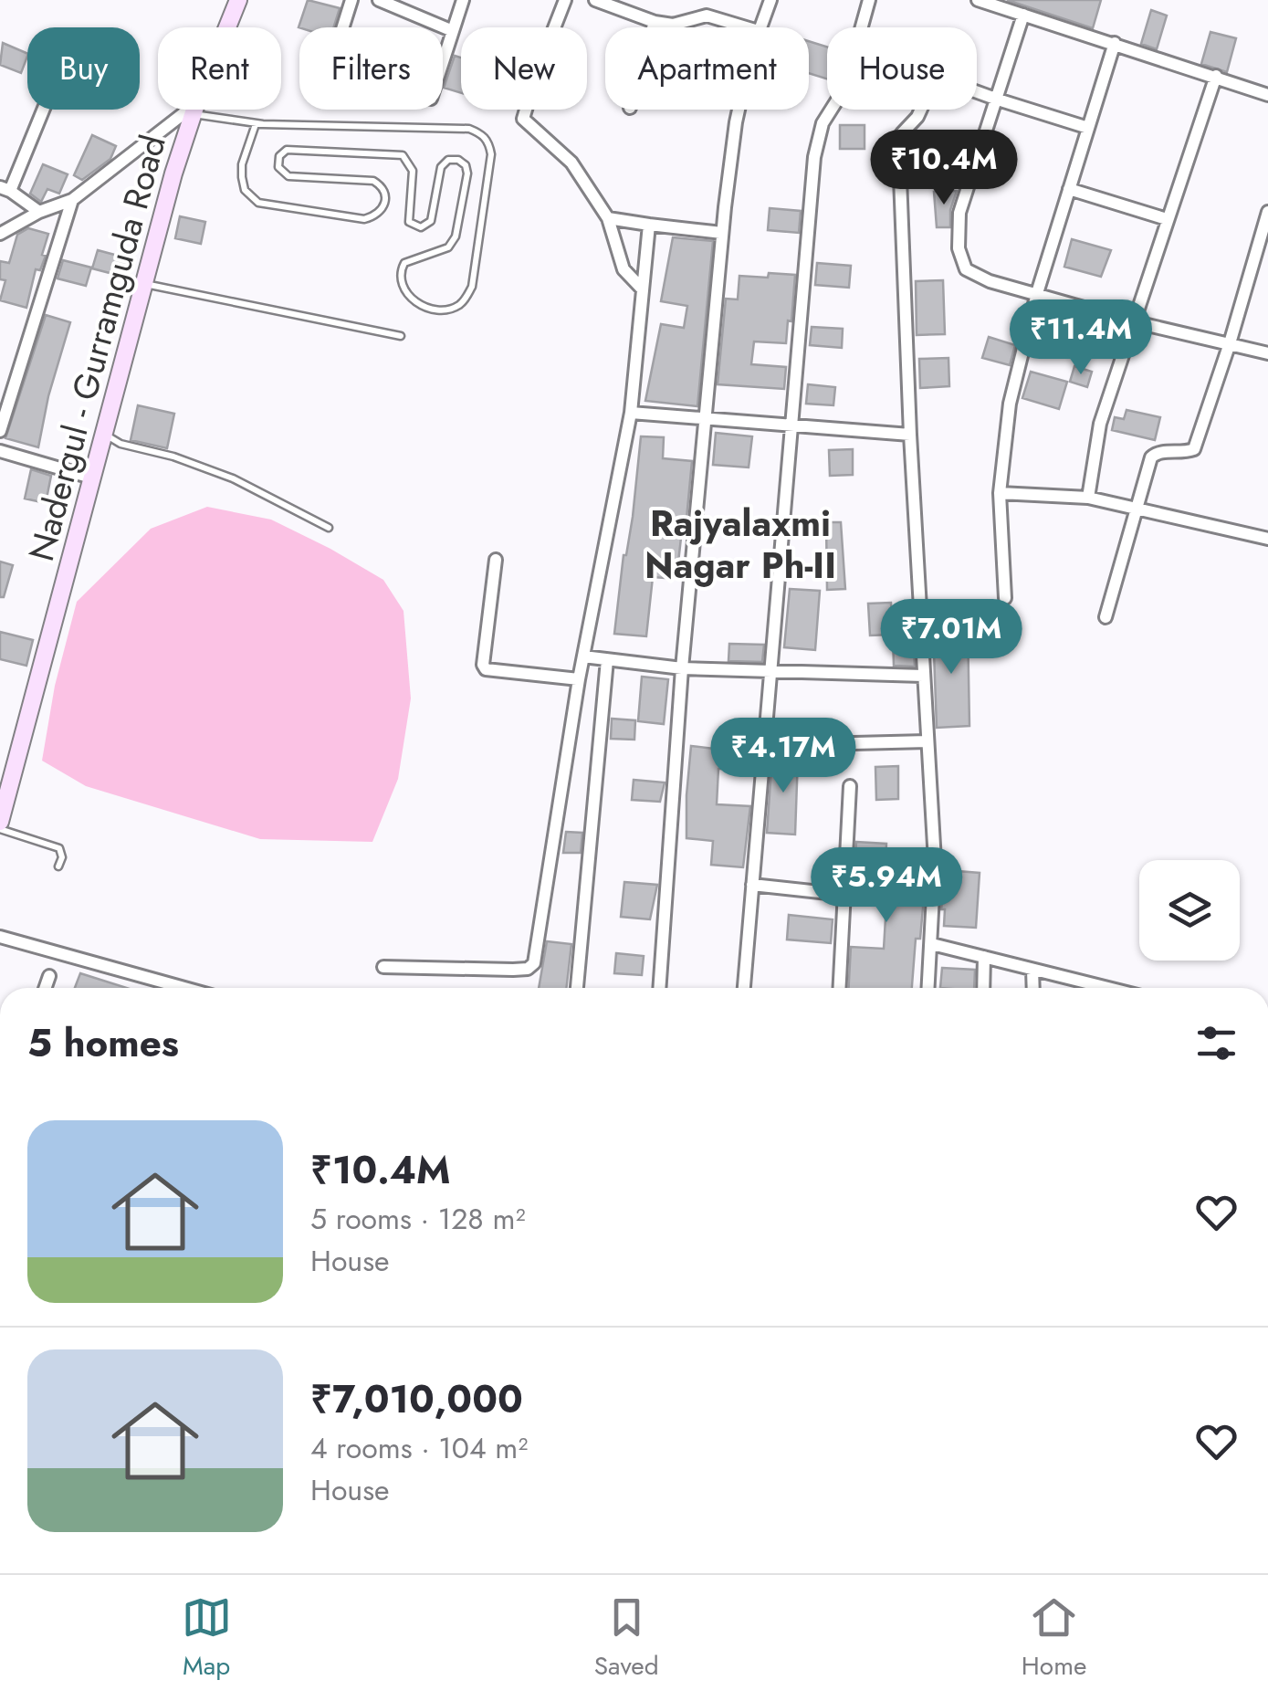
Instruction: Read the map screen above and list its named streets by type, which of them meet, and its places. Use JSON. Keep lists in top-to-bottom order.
{
  "streets": {
    "main road": ["Nadergul - Gurramguda Road"]
  },
  "districts": ["Rajyalaxmi Nagar Ph-II"],
  "page": {
    "chip": [
      "Buy",
      "Rent",
      "Filters",
      "New",
      "Apartment",
      "House"
    ],
    "price": [
      "₹10.4M",
      "₹11.4M",
      "₹7.01M",
      "₹4.17M",
      "₹5.94M"
    ],
    "heading": "5 homes",
    "list": [
      {
        "name": "₹10.4M",
        "note": "5 rooms · 128 m² · House"
      },
      {
        "name": "₹7,010,000",
        "note": "4 rooms · 104 m² · House"
      }
    ],
    "tabs": ["Map", "Saved", "Home"]
  }
}
